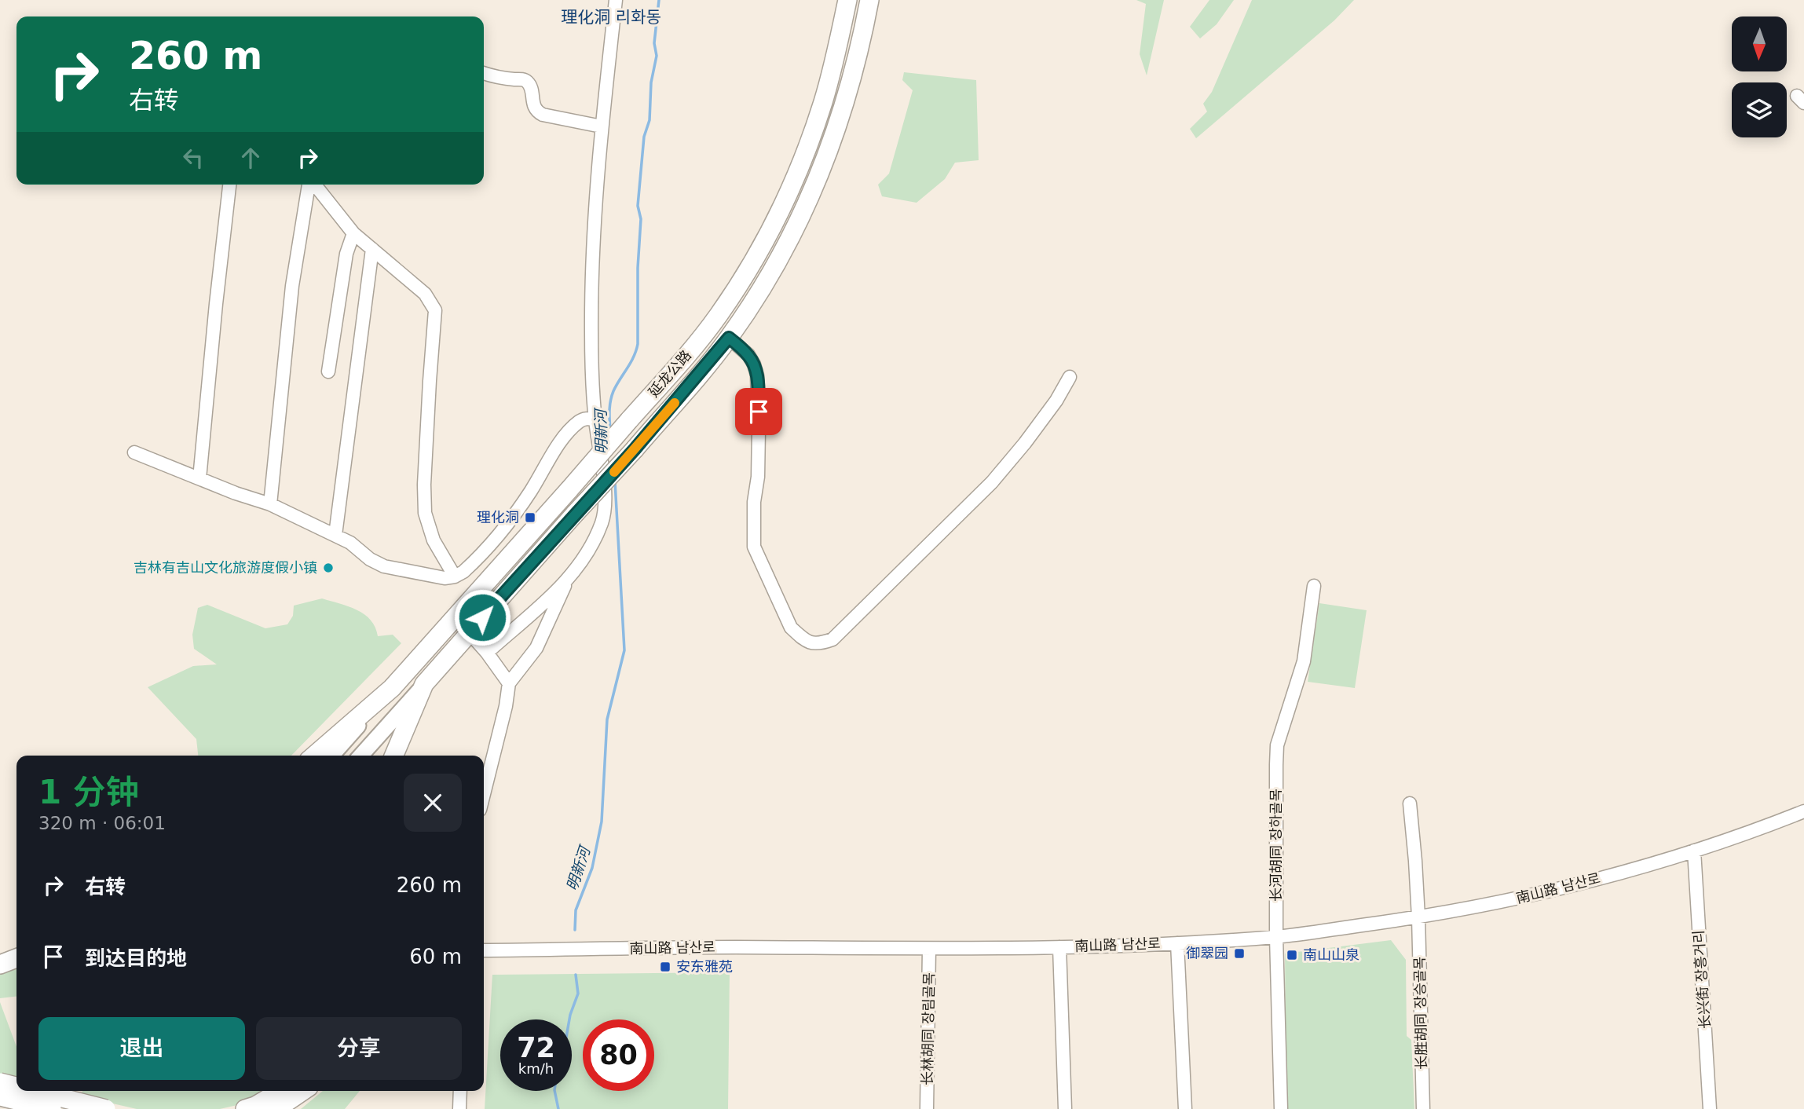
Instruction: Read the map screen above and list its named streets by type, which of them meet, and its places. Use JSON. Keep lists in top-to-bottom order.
{
  "streets": {
    "highway": ["延龙公路"],
    "street": [
      "长河胡同 장하골목",
      "南山路 남산로",
      "长兴街 장흥거리",
      "长胜胡同 장승골목",
      "长林胡同 장림골목"
    ]
  },
  "crossings": [
    ["长河胡同 장하골목", "南山路 남산로"],
    ["南山路 남산로", "长兴街 장흥거리"],
    ["南山路 남산로", "长胜胡同 장승골목"],
    ["南山路 남산로", "长林胡同 장림골목"]
  ],
  "districts": ["理化洞 리화동"],
  "water": ["明新河"],
  "places": {
    "transit": [
      "理化洞",
      "御翠园",
      "南山山泉",
      "安东雅苑"
    ],
    "other": ["吉林有吉山文化旅游度假小镇"]
  },
  "north": "bottom",
  "page": {
    "turn": ["260 m", "右转"],
    "heading": ["1 分钟", "320 m · 06:01"],
    "list": [
      {
        "name": "右转",
        "value": "260 m"
      },
      {
        "name": "到达目的地",
        "value": "60 m"
      }
    ],
    "buttons": ["退出", "分享"],
    "speed": "72 km/h",
    "limit": "80"
  }
}
